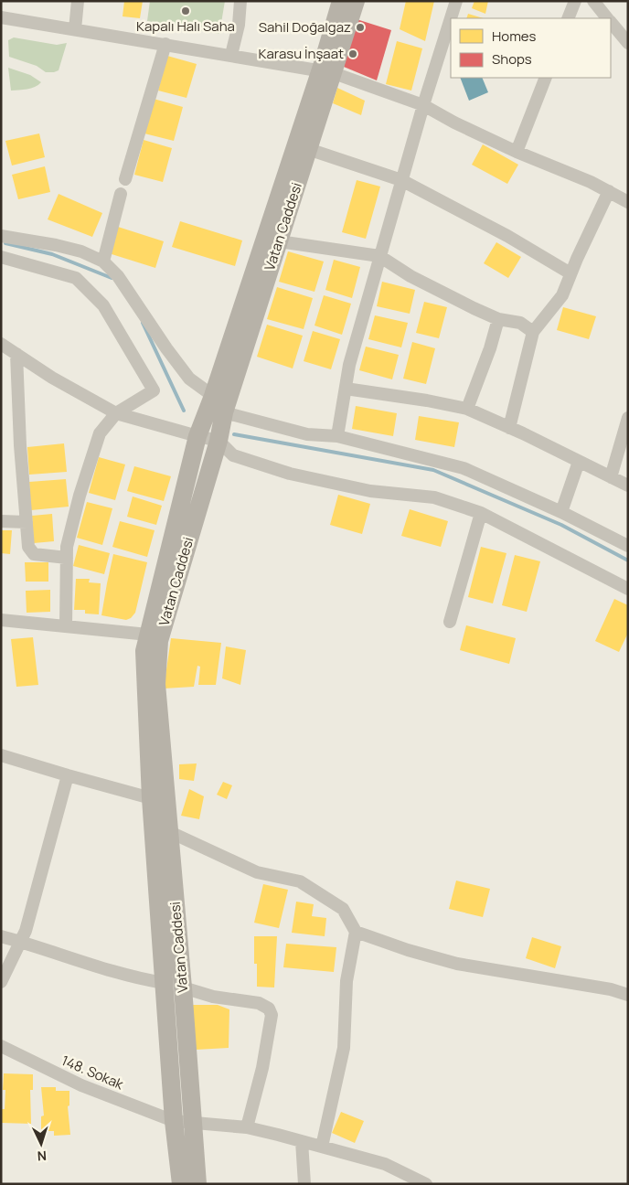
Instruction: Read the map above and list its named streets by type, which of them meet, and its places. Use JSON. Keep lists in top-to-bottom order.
{
  "streets": {
    "main road": ["Vatan Caddesi"],
    "street": ["148. Sokak"]
  },
  "crossings": [
    ["Vatan Caddesi", "148. Sokak"]
  ],
  "places": ["Kapalı Halı Saha", "Sahil Doğalgaz", "Karasu İnşaat"],
  "legend": ["Homes", "Shops"],
  "north": "bottom"
}
